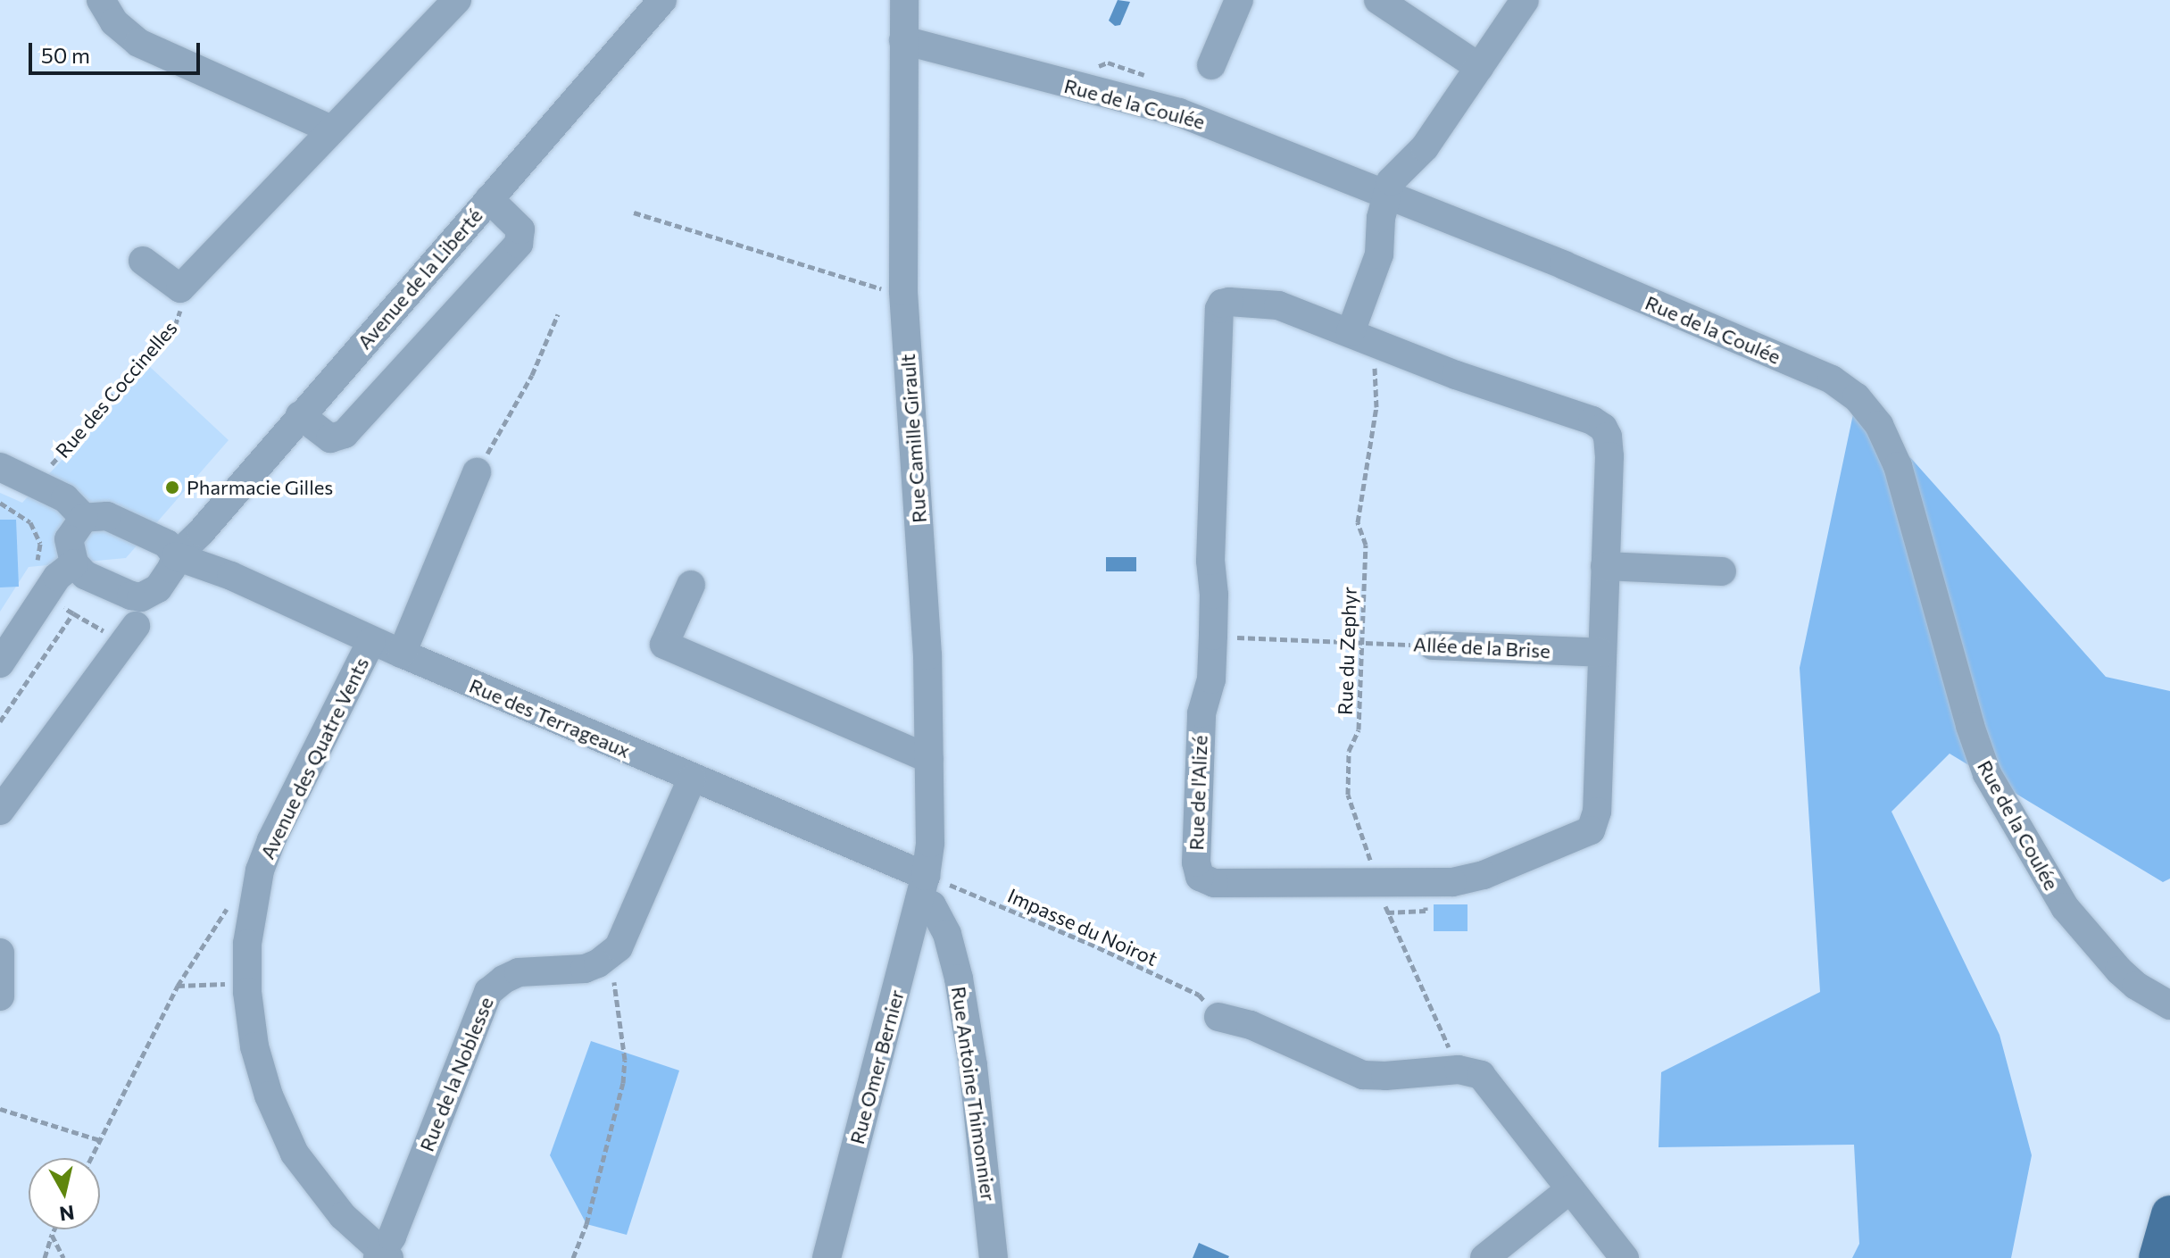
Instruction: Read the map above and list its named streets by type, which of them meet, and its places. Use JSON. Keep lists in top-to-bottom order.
{
  "streets": {
    "street": [
      "Rue de la Coulée",
      "Avenue de la Liberté",
      "Rue Camille Girault",
      "Allée de la Brise",
      "Rue des Terrageaux",
      "Avenue des Quatre Vents",
      "Rue de l'Alizé",
      "Rue Omer Bernier",
      "Rue de la Noblesse",
      "Rue Antoine Thimonnier"
    ],
    "path": ["Rue des Coccinelles", "Rue du Zephyr", "Impasse du Noirot"]
  },
  "crossings": [
    ["Rue de la Coulée", "Rue Camille Girault"],
    ["Avenue de la Liberté", "Rue des Terrageaux"],
    ["Rue Camille Girault", "Rue des Terrageaux"],
    ["Rue Camille Girault", "Impasse du Noirot"],
    ["Rue Camille Girault", "Rue Omer Bernier"],
    ["Rue Camille Girault", "Rue Antoine Thimonnier"],
    ["Allée de la Brise", "Rue du Zephyr"],
    ["Allée de la Brise", "Rue de l'Alizé"],
    ["Rue du Zephyr", "Rue de l'Alizé"],
    ["Rue des Terrageaux", "Avenue des Quatre Vents"],
    ["Rue des Terrageaux", "Impasse du Noirot"],
    ["Rue des Terrageaux", "Rue Omer Bernier"],
    ["Rue des Terrageaux", "Rue Antoine Thimonnier"],
    ["Avenue des Quatre Vents", "Rue de la Noblesse"],
    ["Impasse du Noirot", "Rue Omer Bernier"],
    ["Impasse du Noirot", "Rue Antoine Thimonnier"],
    ["Rue Omer Bernier", "Rue Antoine Thimonnier"]
  ],
  "places": ["Pharmacie Gilles"],
  "scale_bar": "50 m",
  "north": "bottom"
}
